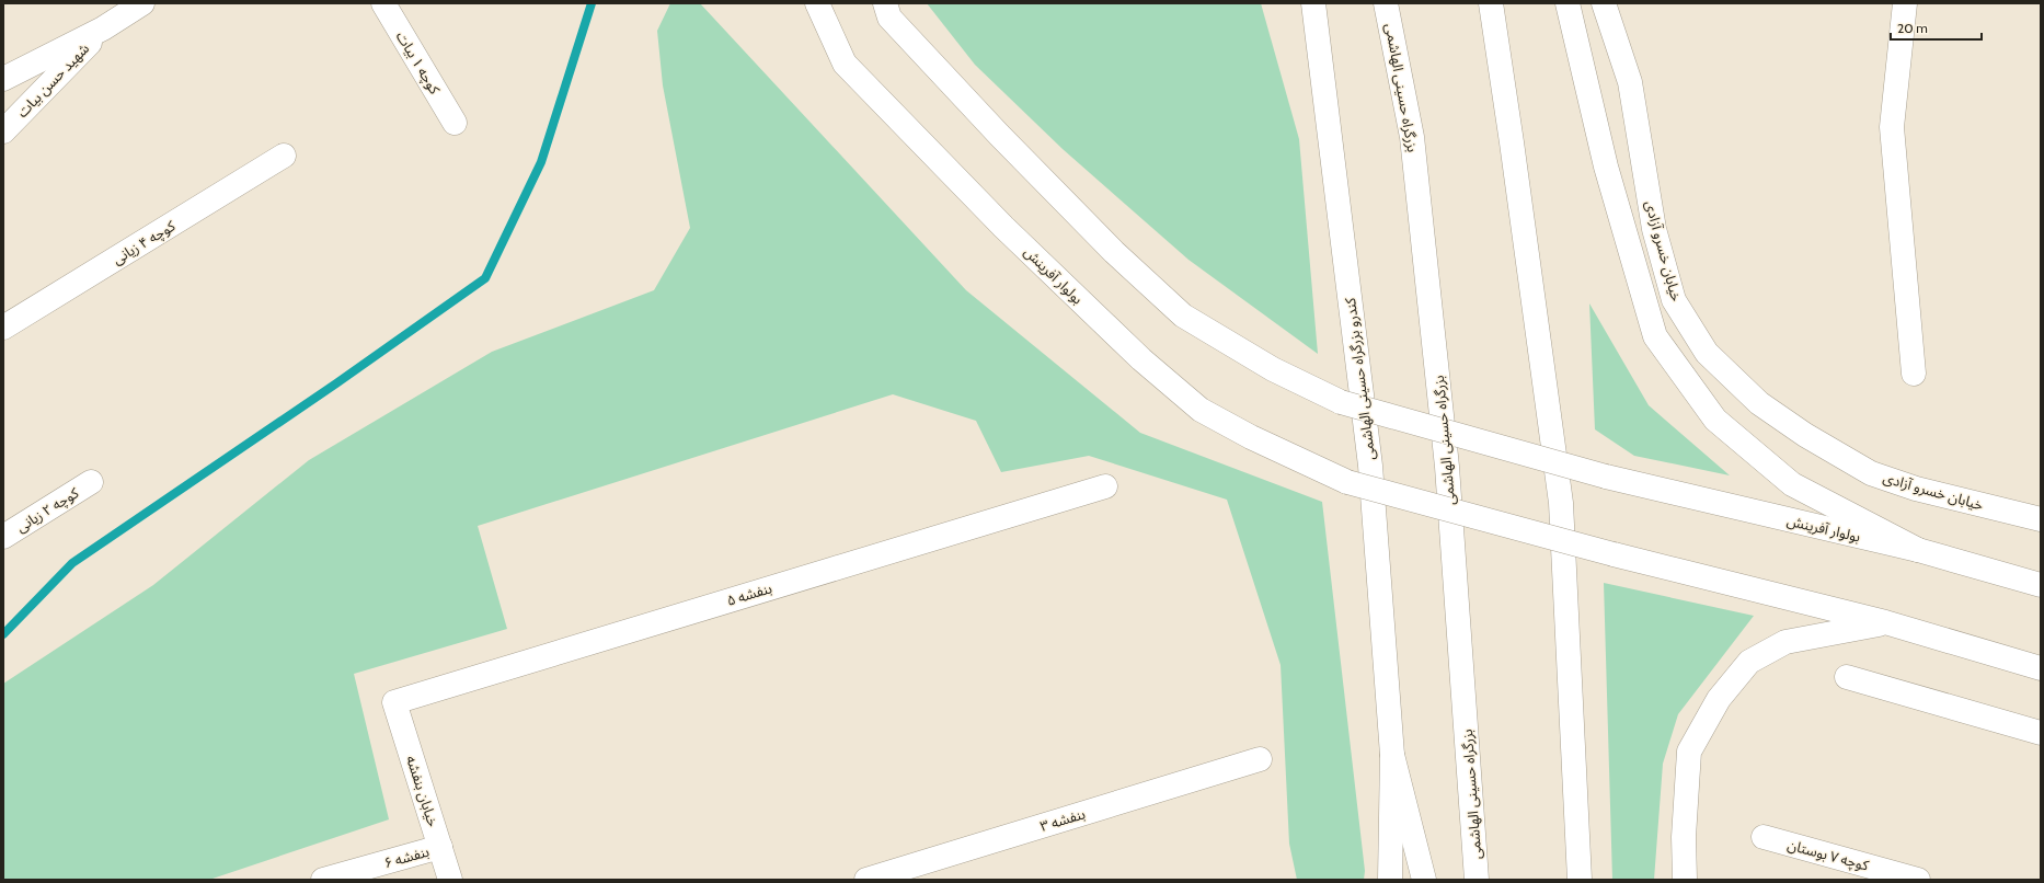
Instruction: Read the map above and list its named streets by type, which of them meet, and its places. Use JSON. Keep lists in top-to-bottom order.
{
  "streets": {
    "main road": [
      "کوچه ۱ بیات",
      "شهید حسن بیات",
      "بزرگراه حسینی الهاشمی",
      "کوچه ۴ زیانی",
      "خیابان خسرو آزادی",
      "بولوار آفرینش",
      "کندرو بزرگراه حسینی الهاشمی",
      "کوچه ۲ زیانی",
      "بنفشه ۵",
      "خیابان بنفشه",
      "بنفشه ۳",
      "کوچه ۷ بوستان",
      "بنفشه ۶"
    ]
  },
  "crossings": [
    ["بنفشه ۵", "خیابان بنفشه"],
    ["خیابان بنفشه", "بنفشه ۶"]
  ],
  "scale_bar": "20 m"
}
